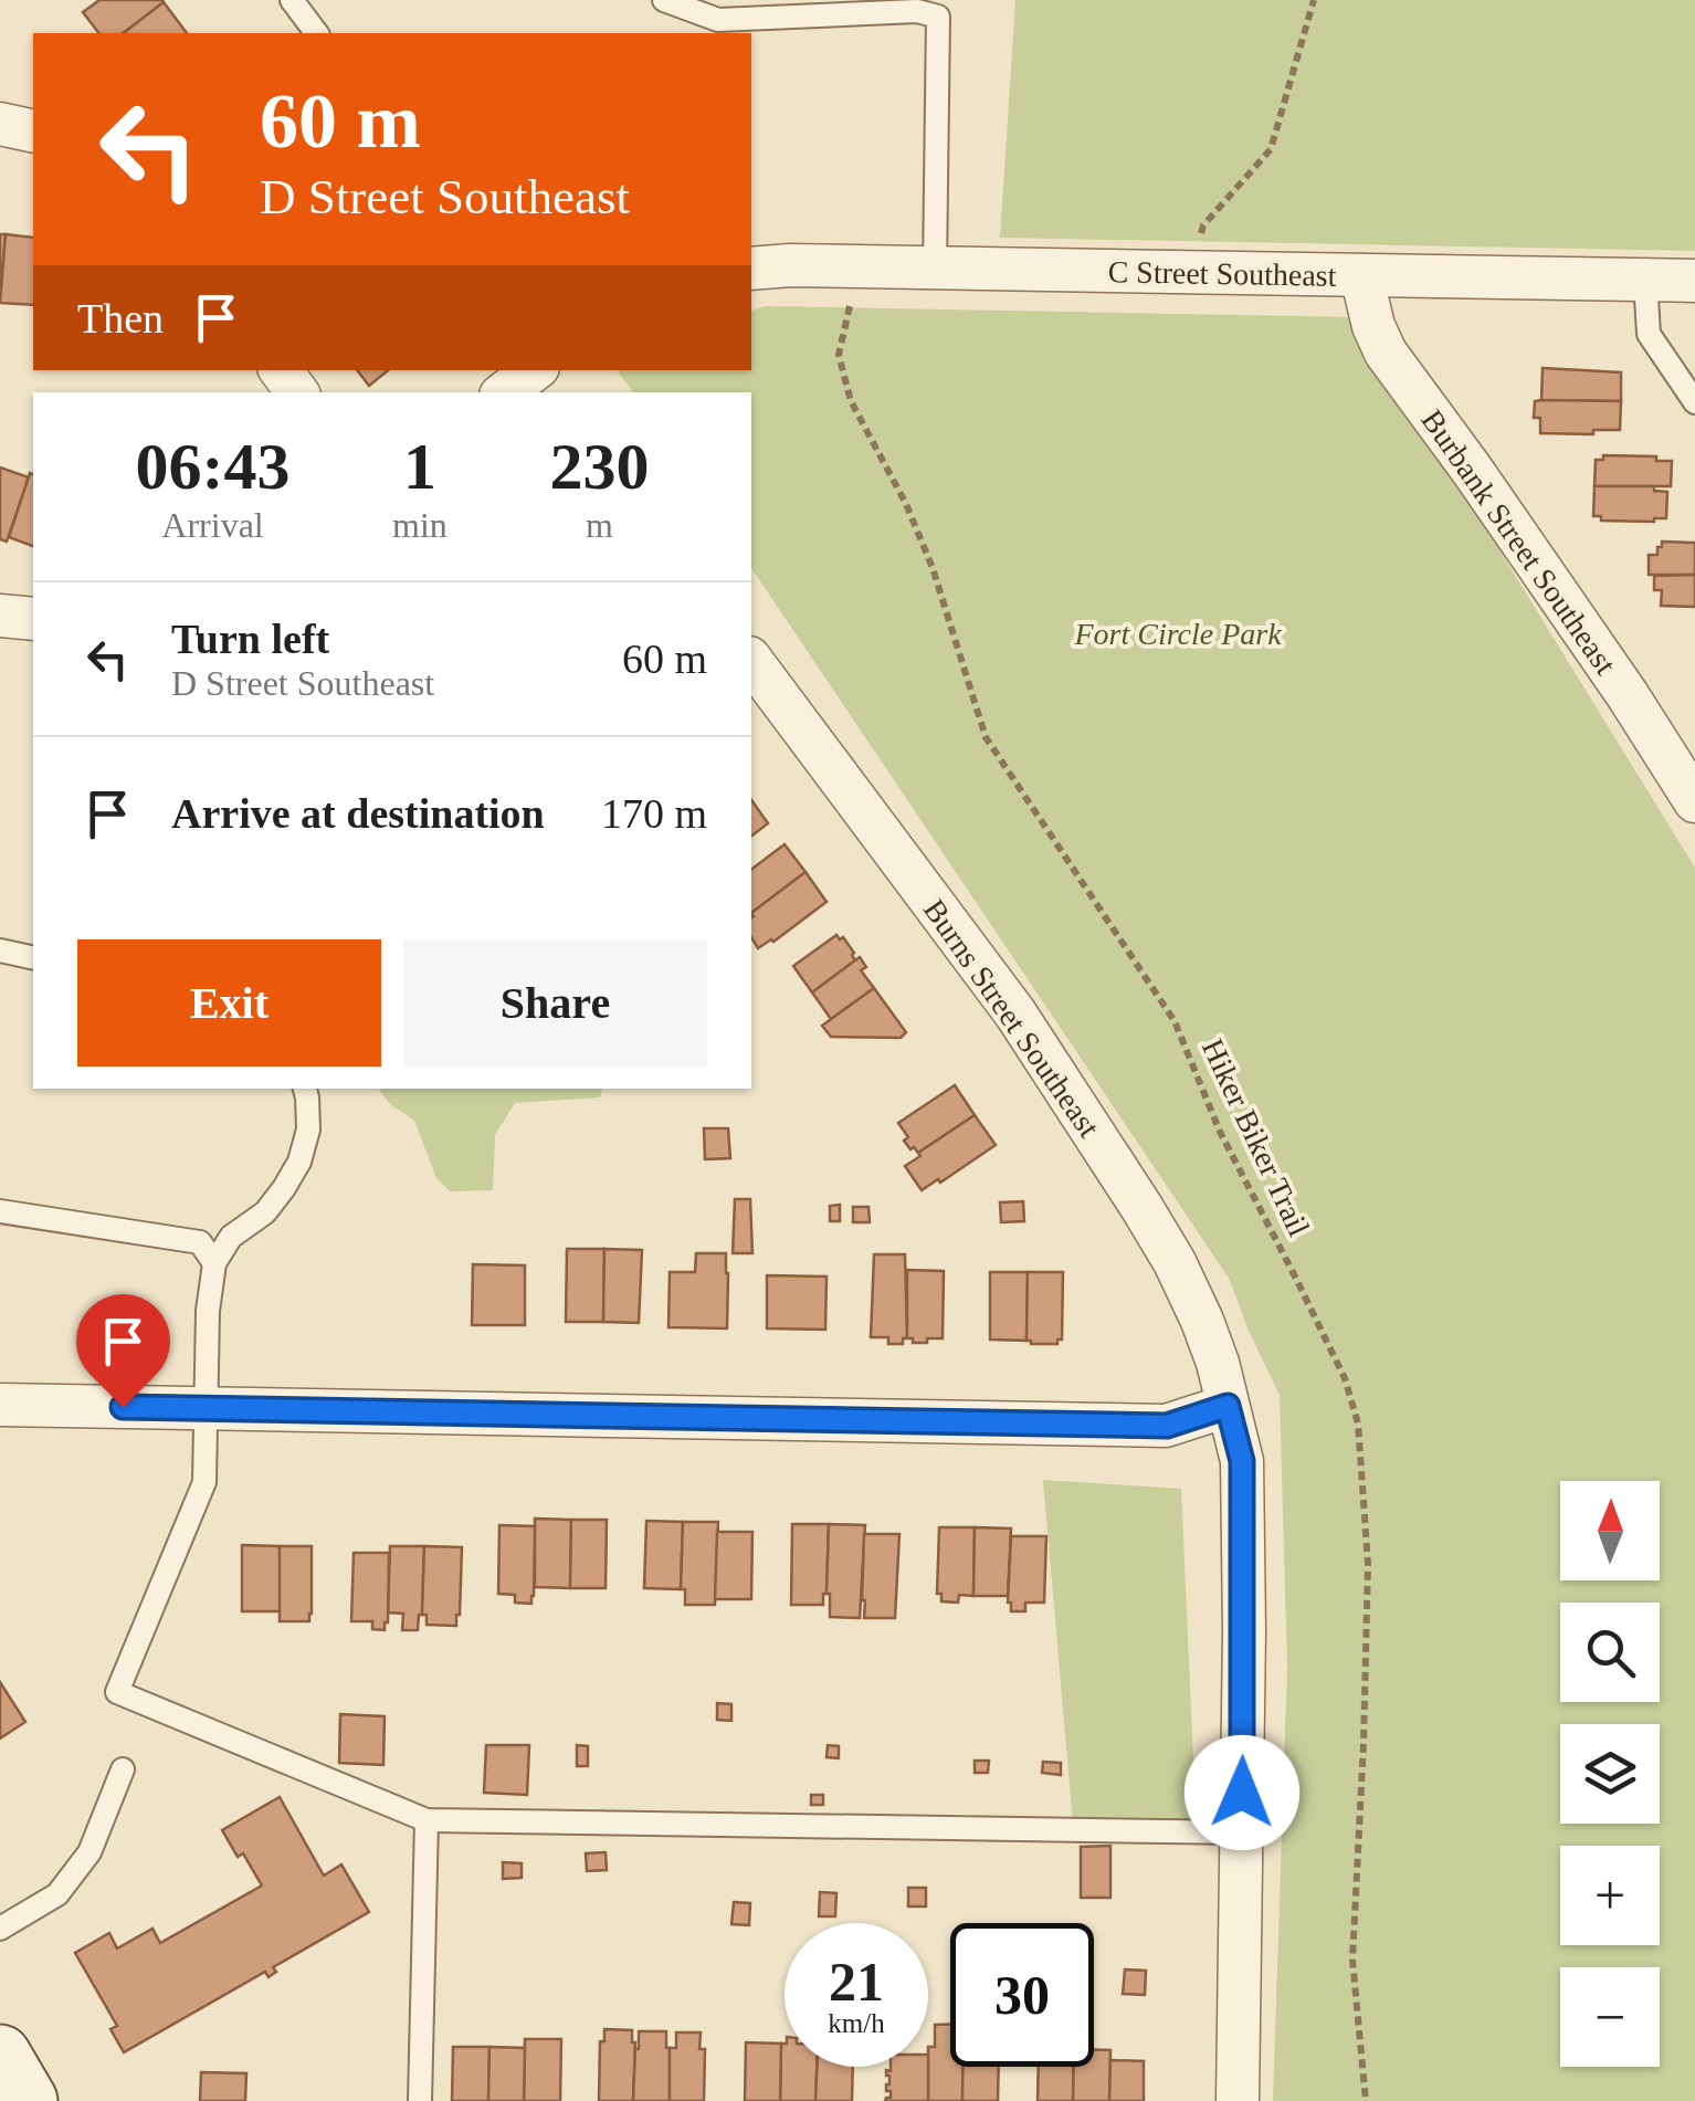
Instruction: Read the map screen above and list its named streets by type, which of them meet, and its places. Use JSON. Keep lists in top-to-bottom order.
{
  "streets": {
    "street": ["C Street Southeast", "Burbank Street Southeast", "Burns Street Southeast"],
    "path": ["Hiker Biker Trail"]
  },
  "crossings": [
    ["C Street Southeast", "Burbank Street Southeast"],
    ["C Street Southeast", "Hiker Biker Trail"]
  ],
  "parks": ["Fort Circle Park"],
  "north": "top",
  "page": {
    "turn": ["60 m", "D Street Southeast"],
    "then": "Then",
    "eta": [
      "06:43",
      "Arrival",
      "1",
      "min",
      "230",
      "m"
    ],
    "list": [
      {
        "name": "Turn left",
        "note": "D Street Southeast",
        "value": "60 m"
      },
      {
        "name": "Arrive at destination",
        "value": "170 m"
      }
    ],
    "buttons": ["Exit", "Share"],
    "map_buttons": ["+", "−"],
    "speed": "21 km/h",
    "limit": "30"
  }
}
